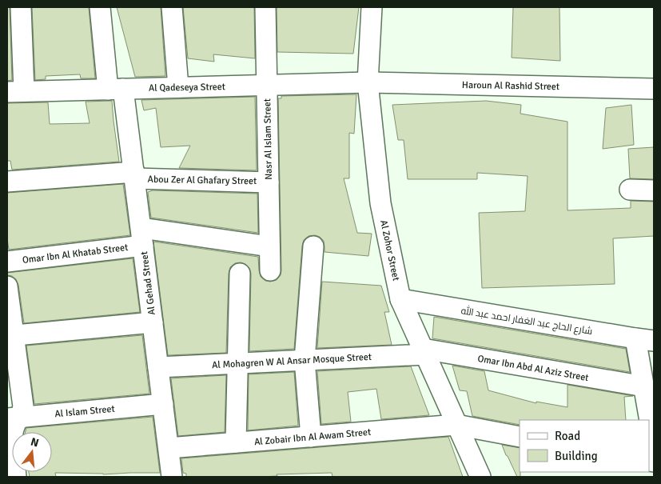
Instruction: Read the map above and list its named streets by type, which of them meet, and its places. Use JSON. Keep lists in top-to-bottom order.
{
  "streets": {
    "street": [
      "Haroun Al Rashid Street",
      "Al Qadeseya Street",
      "Nasr Al Islam Street",
      "Abou Zer Al Ghafary Street",
      "Al Zohor Street",
      "Omar Ibn Al Khatab Street",
      "Al Gehad Street",
      "شارع الحاج عبد الغفار احمد عبد الله",
      "Al Mohagren W Al Ansar Mosque Street",
      "Omar Ibn Abd Al Aziz Street",
      "Al Islam Street",
      "Al Zobair Ibn Al Awam Street"
    ]
  },
  "crossings": [
    ["Haroun Al Rashid Street", "Al Qadeseya Street"],
    ["Haroun Al Rashid Street", "Al Zohor Street"],
    ["Al Qadeseya Street", "Nasr Al Islam Street"],
    ["Al Qadeseya Street", "Al Zohor Street"],
    ["Al Qadeseya Street", "Al Gehad Street"],
    ["Nasr Al Islam Street", "Abou Zer Al Ghafary Street"],
    ["Nasr Al Islam Street", "Omar Ibn Al Khatab Street"],
    ["Abou Zer Al Ghafary Street", "Al Gehad Street"],
    ["Al Zohor Street", "شارع الحاج عبد الغفار احمد عبد الله"],
    ["Al Zohor Street", "Al Mohagren W Al Ansar Mosque Street"],
    ["Al Zohor Street", "Omar Ibn Abd Al Aziz Street"],
    ["Al Zohor Street", "Al Zobair Ibn Al Awam Street"],
    ["Omar Ibn Al Khatab Street", "Al Gehad Street"],
    ["Al Gehad Street", "Al Mohagren W Al Ansar Mosque Street"],
    ["Al Gehad Street", "Al Islam Street"],
    ["Al Gehad Street", "Al Zobair Ibn Al Awam Street"],
    ["Al Mohagren W Al Ansar Mosque Street", "Omar Ibn Abd Al Aziz Street"]
  ],
  "legend": ["Road", "Building"],
  "north": "top"
}
